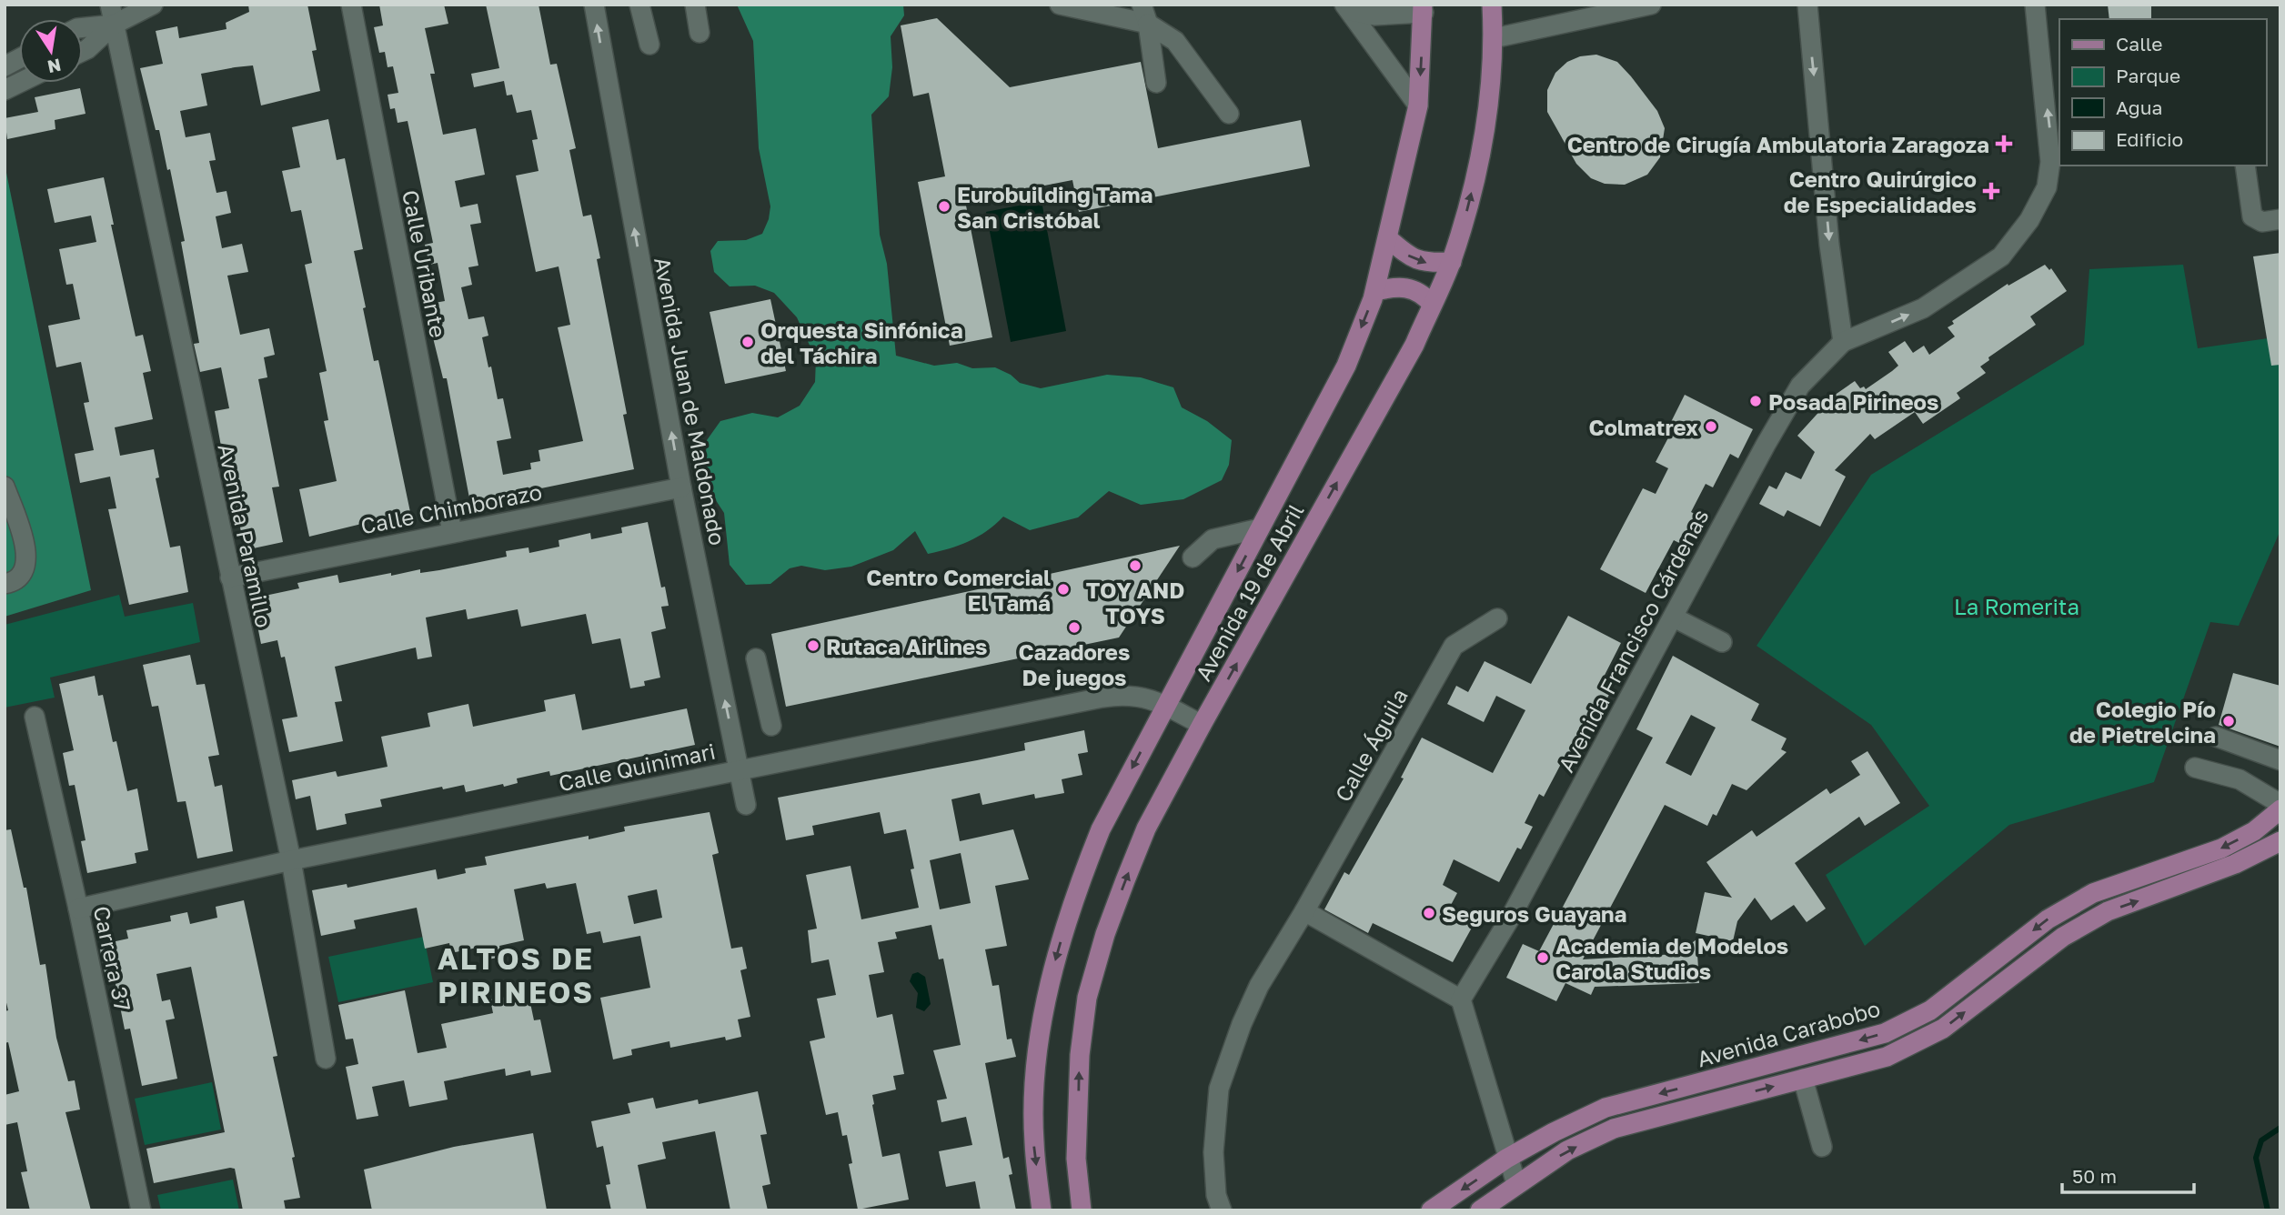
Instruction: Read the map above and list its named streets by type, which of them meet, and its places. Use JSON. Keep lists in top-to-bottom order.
{
  "streets": {
    "main road": ["Avenida 19 de Abril", "Avenida Carabobo"],
    "street": [
      "Calle Uribante",
      "Avenida Juan de Maldonado",
      "Calle Chimborazo",
      "Avenida Paramillo",
      "Avenida Francisco Cárdenas",
      "Calle Águila",
      "Calle Quinimari",
      "Carrera 37"
    ]
  },
  "crossings": [
    ["Calle Uribante", "Calle Chimborazo"],
    ["Avenida Juan de Maldonado", "Calle Chimborazo"],
    ["Avenida Juan de Maldonado", "Calle Quinimari"],
    ["Calle Chimborazo", "Avenida Paramillo"],
    ["Avenida Paramillo", "Calle Quinimari"],
    ["Avenida 19 de Abril", "Calle Quinimari"],
    ["Calle Quinimari", "Carrera 37"]
  ],
  "one_way": ["Avenida Juan de Maldonado"],
  "districts": ["ALTOS DE PIRINEOS"],
  "parks": ["La Romerita"],
  "places": {
    "health": ["Centro de Cirugía Ambulatoria Zaragoza", "Centro Quirúrgico de Especialidades"],
    "other": [
      "Eurobuilding Tama San Cristóbal",
      "Orquesta Sinfónica del Táchira",
      "Posada Pirineos",
      "Colmatrex",
      "TOY AND TOYS",
      "Centro Comercial El Tamá",
      "Cazadores De juegos",
      "Rutaca Airlines",
      "Colegio Pío de Pietrelcina",
      "Seguros Guayana",
      "Academia de Modelos Carola Studios"
    ]
  },
  "legend": [
    "Calle",
    "Parque",
    "Agua",
    "Edificio"
  ],
  "scale_bar": "50 m",
  "north": "bottom"
}
